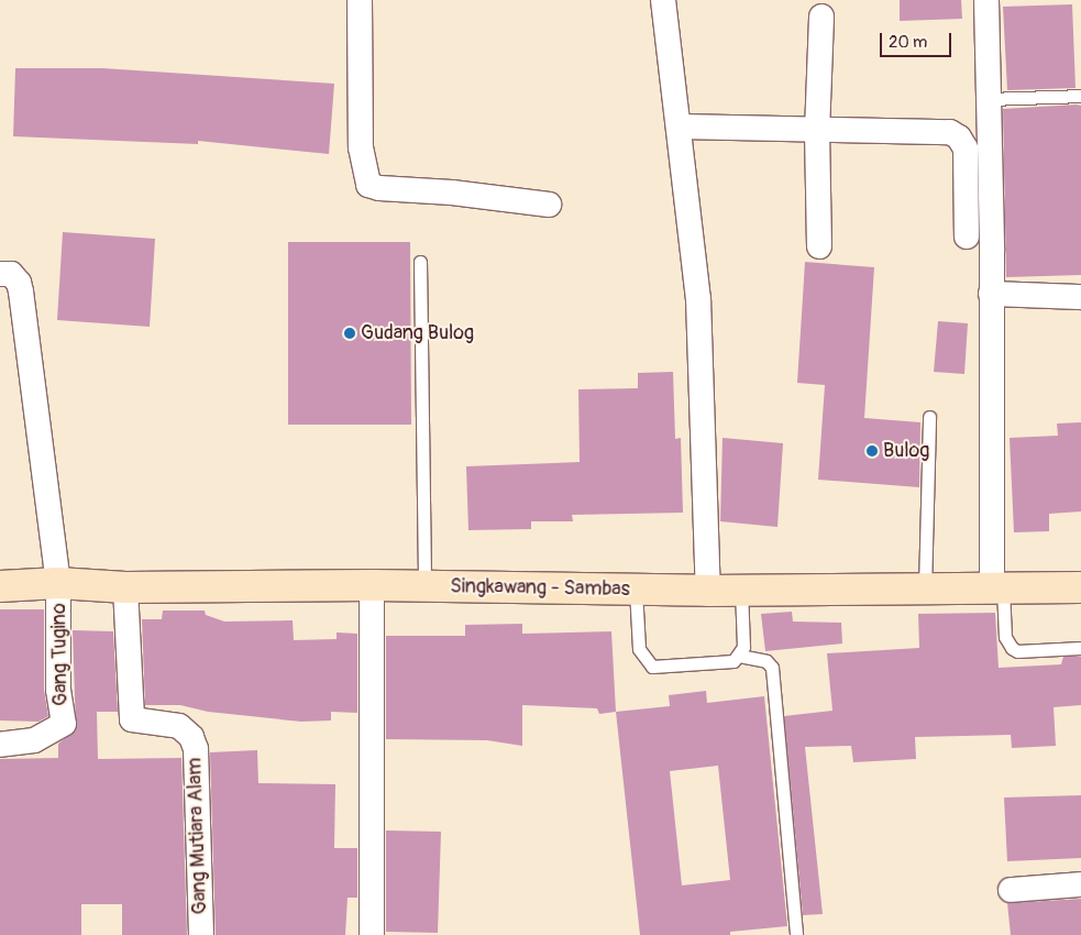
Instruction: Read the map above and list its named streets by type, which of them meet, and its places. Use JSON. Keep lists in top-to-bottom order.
{
  "streets": {
    "street": ["Singkawang - Sambas", "Gang Tugino", "Gang Mutiara Alam"]
  },
  "crossings": [
    ["Singkawang - Sambas", "Gang Tugino"],
    ["Singkawang - Sambas", "Gang Mutiara Alam"]
  ],
  "places": ["Gudang Bulog", "Bulog"],
  "scale_bar": "20 m"
}
